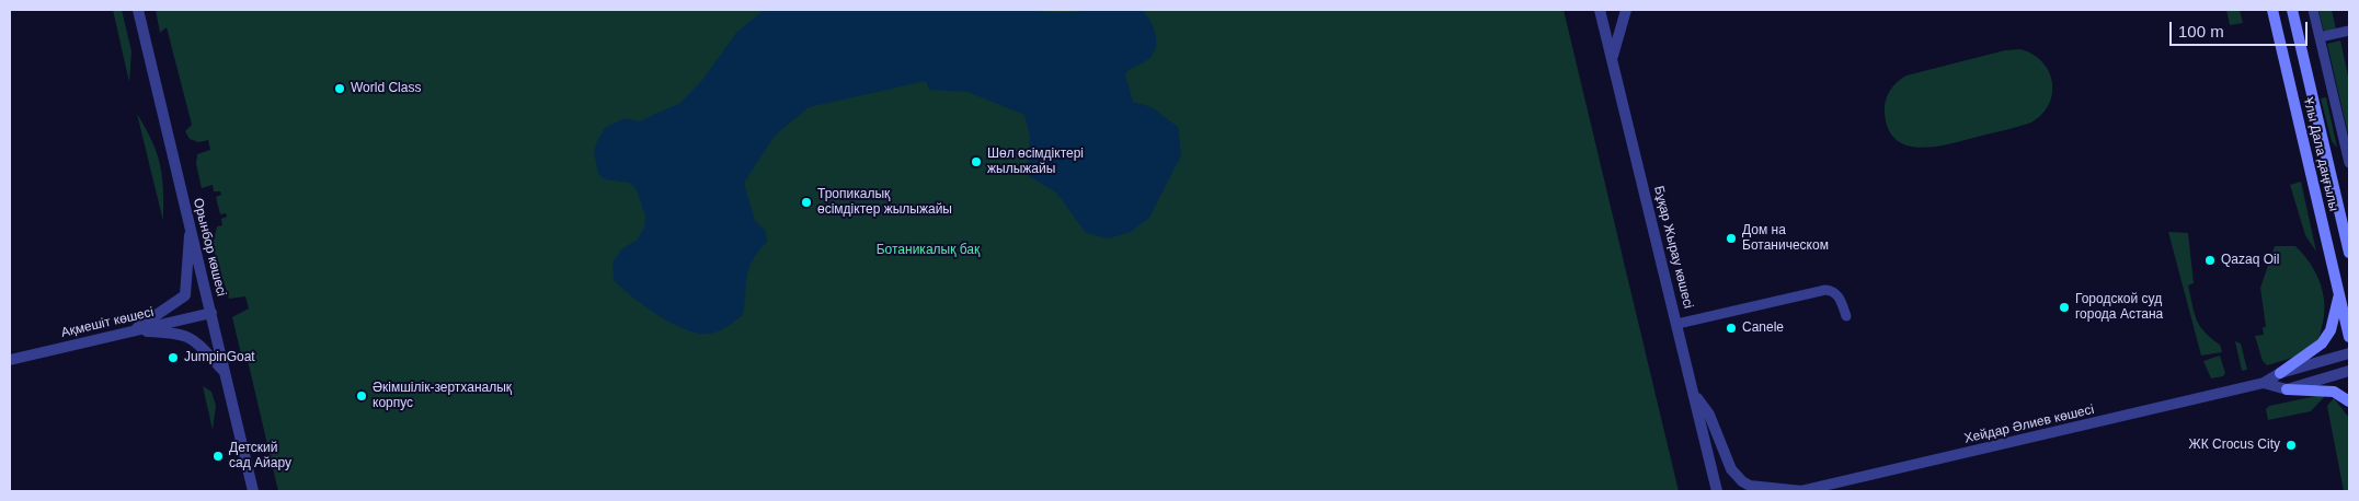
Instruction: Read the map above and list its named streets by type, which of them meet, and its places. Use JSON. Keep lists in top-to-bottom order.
{
  "streets": {
    "main road": ["Ұлы Дала даңғылы"],
    "street": [
      "Орынбор көшесі",
      "Бұқар Жырау көшесі",
      "Ақмешіт көшесі",
      "Хейдар Әлиев көшесі"
    ]
  },
  "crossings": [
    ["Орынбор көшесі", "Ақмешіт көшесі"]
  ],
  "parks": ["Ботаникалық бақ"],
  "places": [
    "World Class",
    "Шөл өсімдіктері жылыжайы",
    "Тропикалық өсімдіктер жылыжайы",
    "Дом на Ботаническом",
    "Qazaq Oil",
    "Городской суд города Астана",
    "Canele",
    "JumpinGoat",
    "Әкімшілік-зертханалық корпус",
    "ЖК Crocus City",
    "Детский сад Айару"
  ],
  "scale_bar": "100 m"
}
